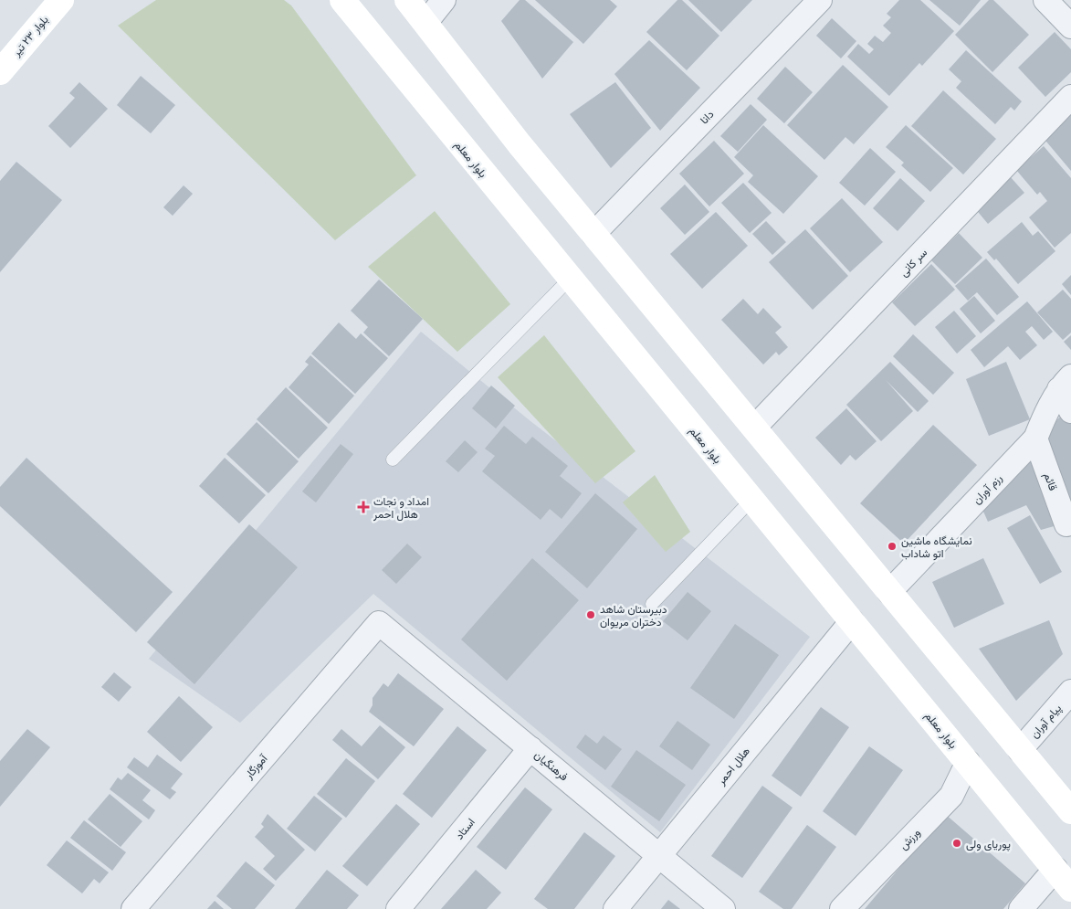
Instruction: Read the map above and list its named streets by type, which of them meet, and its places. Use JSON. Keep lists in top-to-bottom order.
{
  "streets": {
    "main road": ["بلوار ۲۳ تیر", "بلوار معلم"],
    "street": [
      "دانا",
      "سر کانی",
      "قائم",
      "رزم آوران",
      "پیام آوران",
      "فرهنگیان",
      "هلال احمر",
      "آموزگار",
      "استاد",
      "ورزش"
    ]
  },
  "crossings": [
    ["بلوار معلم", "هلال احمر"],
    ["بلوار معلم", "ورزش"],
    ["قائم", "رزم آوران"],
    ["فرهنگیان", "هلال احمر"],
    ["فرهنگیان", "آموزگار"],
    ["فرهنگیان", "استاد"]
  ],
  "places": {
    "health": ["امداد و نجات هلال احمر"],
    "other": ["نمایشگاه ماشین اتو شاداب", "دبیرستان شاهد دختران مریوان", "پوریای ولی"]
  }
}
